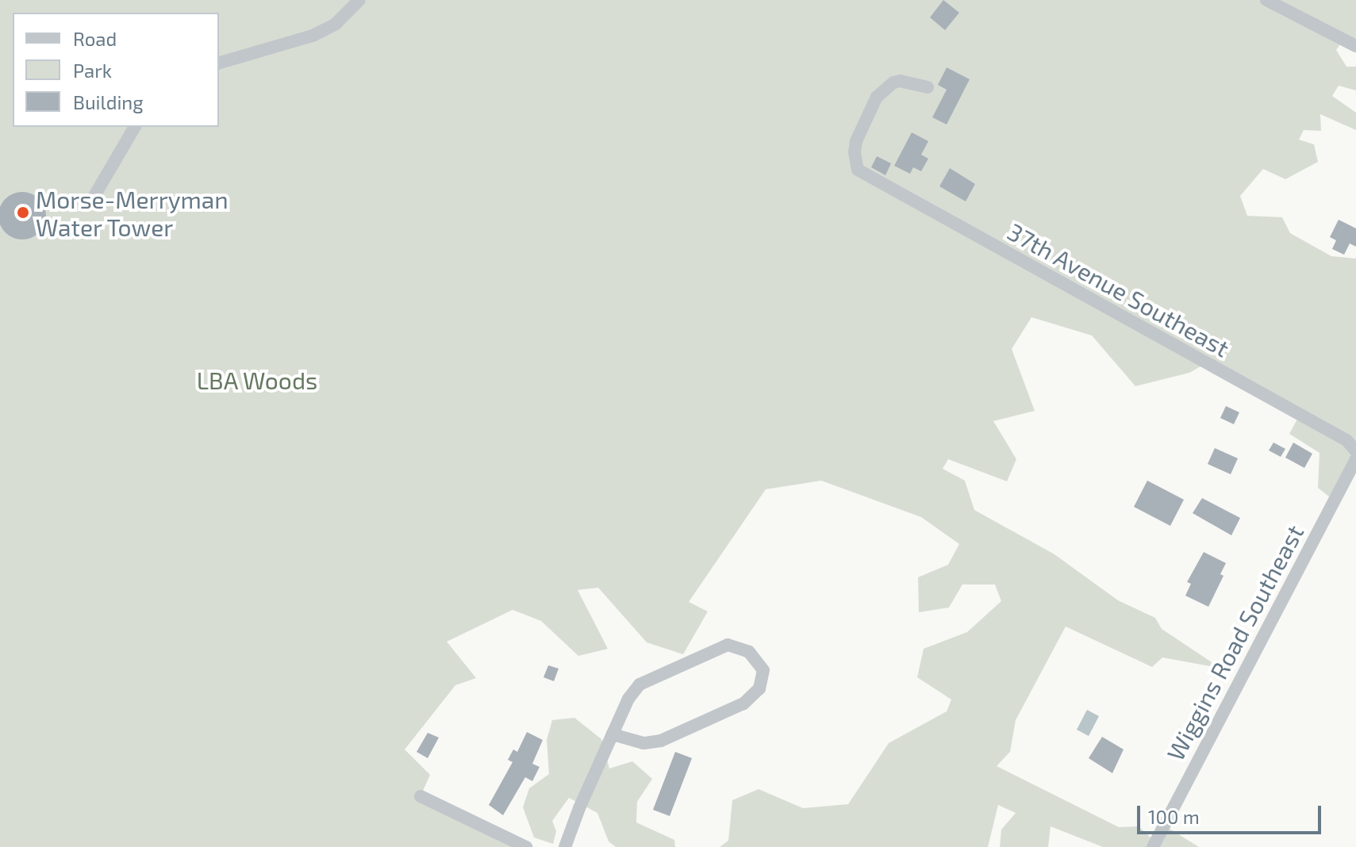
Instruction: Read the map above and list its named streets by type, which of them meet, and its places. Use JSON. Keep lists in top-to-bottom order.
{
  "streets": {
    "street": ["37th Avenue Southeast", "Wiggins Road Southeast"]
  },
  "parks": ["LBA Woods"],
  "places": ["Morse-Merryman Water Tower"],
  "legend": ["Road", "Park", "Building"],
  "scale_bar": "100 m"
}
